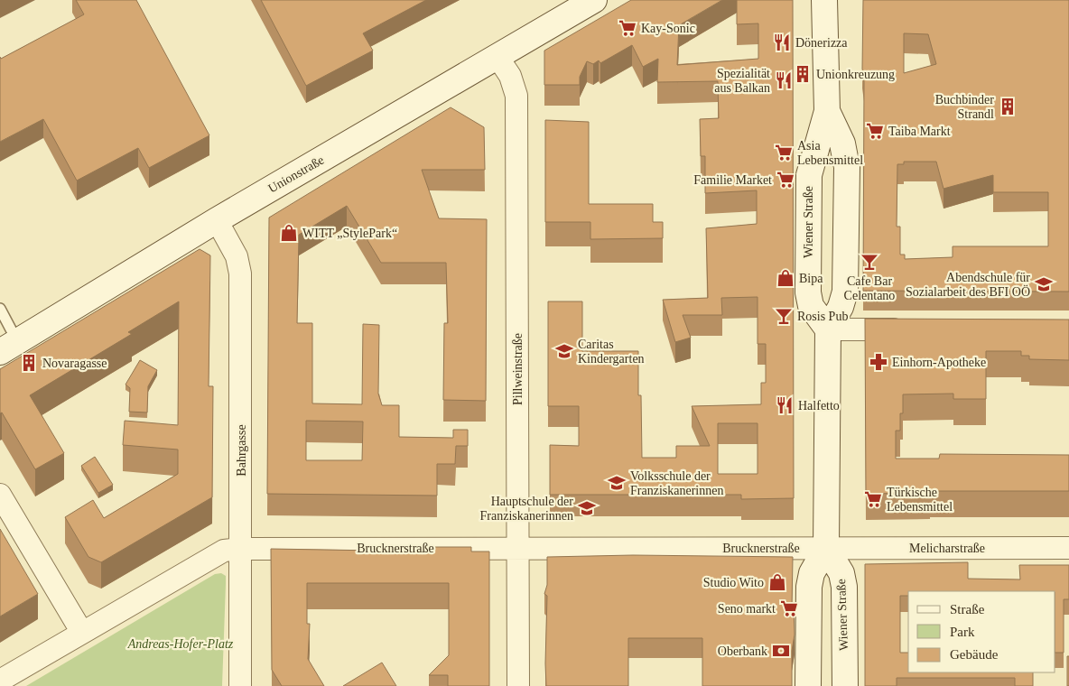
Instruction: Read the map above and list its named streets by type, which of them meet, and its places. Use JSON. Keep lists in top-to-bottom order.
{
  "streets": {
    "main road": ["Unionstraße", "Wiener Straße"],
    "street": [
      "Pillweinstraße",
      "Bahrgasse",
      "Brucknerstraße",
      "Melicharstraße"
    ]
  },
  "crossings": [
    ["Unionstraße", "Pillweinstraße"],
    ["Unionstraße", "Bahrgasse"],
    ["Wiener Straße", "Brucknerstraße"],
    ["Wiener Straße", "Melicharstraße"],
    ["Pillweinstraße", "Brucknerstraße"],
    ["Bahrgasse", "Brucknerstraße"],
    ["Brucknerstraße", "Melicharstraße"]
  ],
  "parks": ["Andreas-Hofer-Platz"],
  "places": {
    "supermarket": [
      "Kay-Sonic",
      "Taiba Markt",
      "Asia Lebensmittel",
      "Familie Market",
      "Türkische Lebensmittel",
      "Seno markt"
    ],
    "restaurant": ["Dönerizza", "Spezialität aus Balkan", "Halfetto"],
    "building": ["Unionkreuzung", "Buchbinder Strandl", "Novaragasse"],
    "shop": ["WITT „StylePark“", "Bipa", "Studio Wito"],
    "bar": ["Cafe Bar Celentano", "Rosis Pub"],
    "school or university": [
      "Abendschule für Sozialarbeit des BFI OÖ",
      "Caritas Kindergarten",
      "Volksschule der Franziskanerinnen",
      "Hauptschule der Franziskanerinnen"
    ],
    "pharmacy": ["Einhorn-Apotheke"],
    "bank": ["Oberbank"]
  },
  "legend": ["Straße", "Park", "Gebäude"]
}
